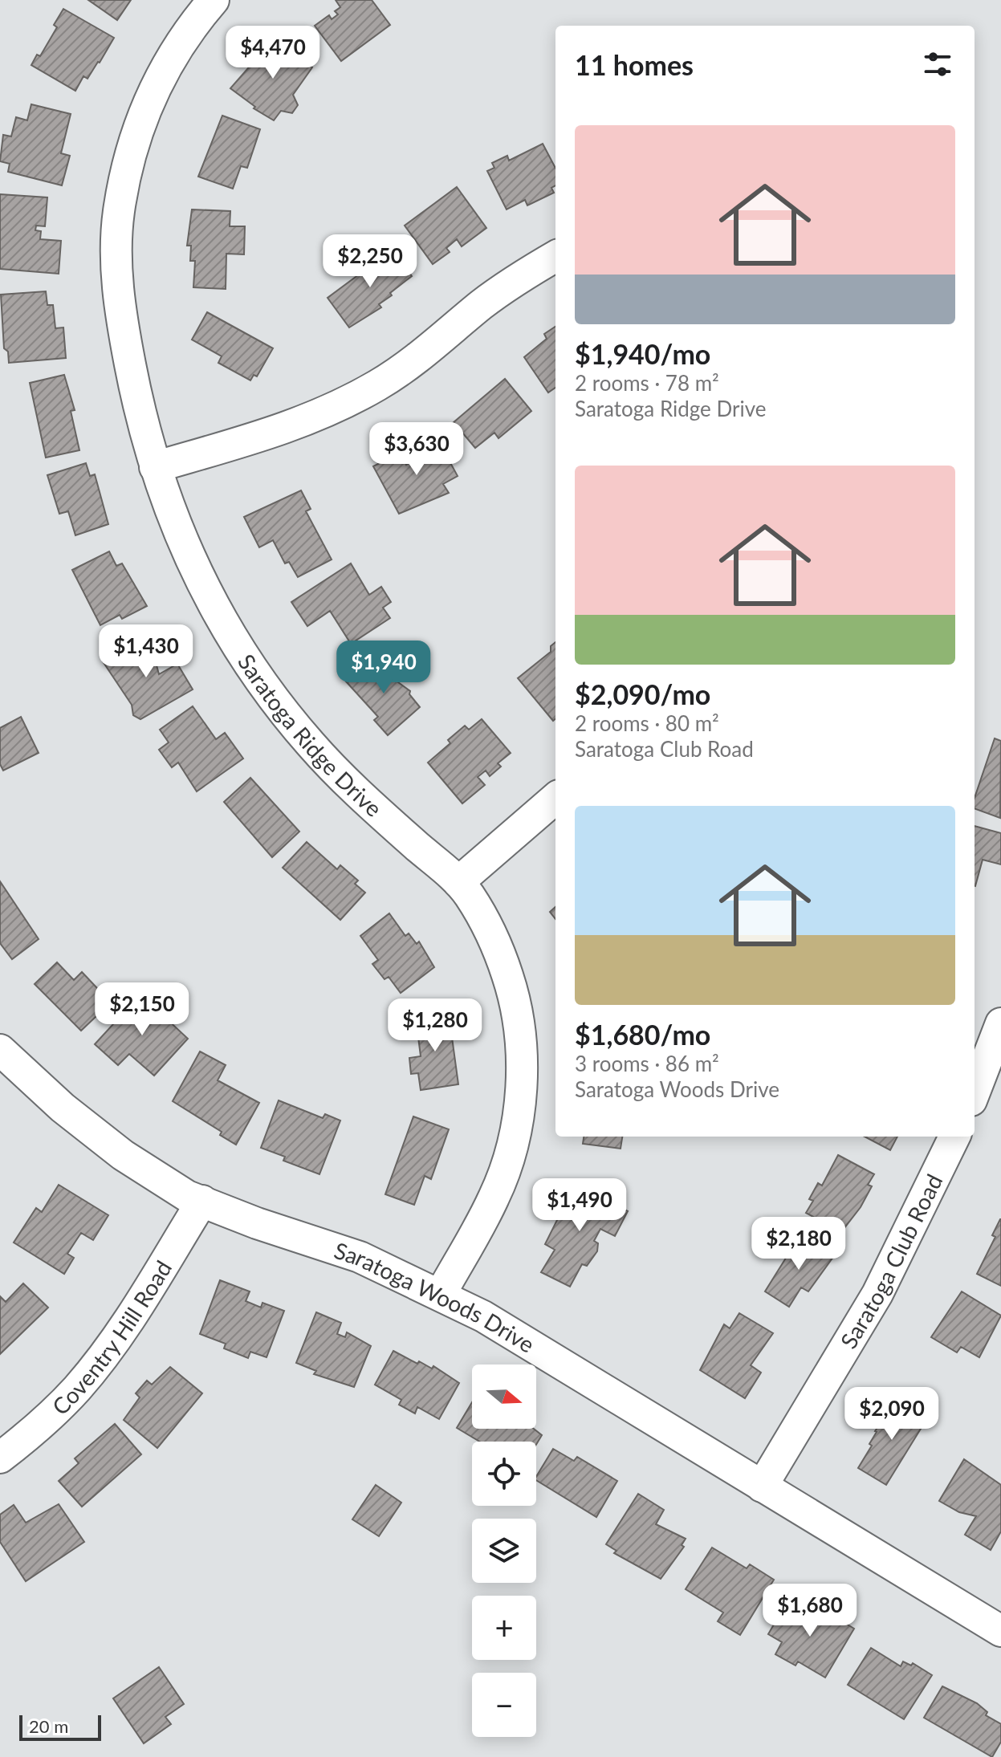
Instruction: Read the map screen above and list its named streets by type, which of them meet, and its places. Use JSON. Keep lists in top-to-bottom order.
{
  "streets": {
    "street": [
      "Saratoga Ridge Drive",
      "Saratoga Club Road",
      "Saratoga Woods Drive",
      "Coventry Hill Road"
    ]
  },
  "crossings": [
    ["Saratoga Ridge Drive", "Saratoga Woods Drive"],
    ["Saratoga Club Road", "Saratoga Woods Drive"],
    ["Saratoga Woods Drive", "Coventry Hill Road"]
  ],
  "scale_bar": "20 m",
  "north": "right",
  "page": {
    "price": [
      "$4,470",
      "$2,250",
      "$3,630",
      "$1,430",
      "$1,940",
      "$2,150",
      "$1,280",
      "$1,490",
      "$2,180",
      "$2,090",
      "$1,680"
    ],
    "heading": "11 homes",
    "list": [
      {
        "name": "$1,940/mo",
        "note": "2 rooms · 78 m² · Saratoga Ridge Drive"
      },
      {
        "name": "$2,090/mo",
        "note": "2 rooms · 80 m² · Saratoga Club Road"
      },
      {
        "name": "$1,680/mo",
        "note": "3 rooms · 86 m² · Saratoga Woods Drive"
      }
    ],
    "map_buttons": ["+", "−"],
    "scale": "20 m"
  }
}
